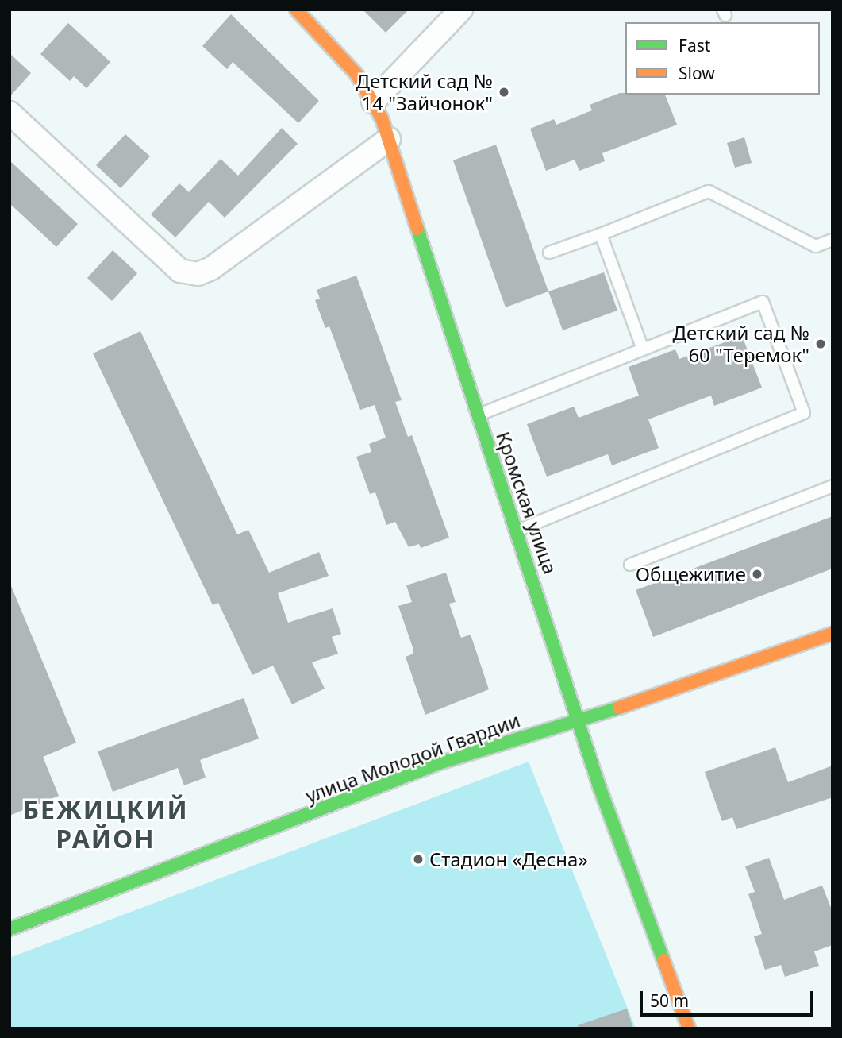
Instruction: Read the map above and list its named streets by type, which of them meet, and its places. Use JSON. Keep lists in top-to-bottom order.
{
  "streets": {
    "street": ["Кромская улица", "улица Молодой Гвардии"]
  },
  "crossings": [
    ["Кромская улица", "улица Молодой Гвардии"]
  ],
  "districts": ["БЕЖИЦКИЙ РАЙОН"],
  "places": [
    "Детский сад № 14 \"Зайчонок\"",
    "Детский сад № 60 \"Теремок\"",
    "Общежитие",
    "Стадион «Десна»"
  ],
  "legend": ["Fast", "Slow"],
  "scale_bar": "50 m"
}
